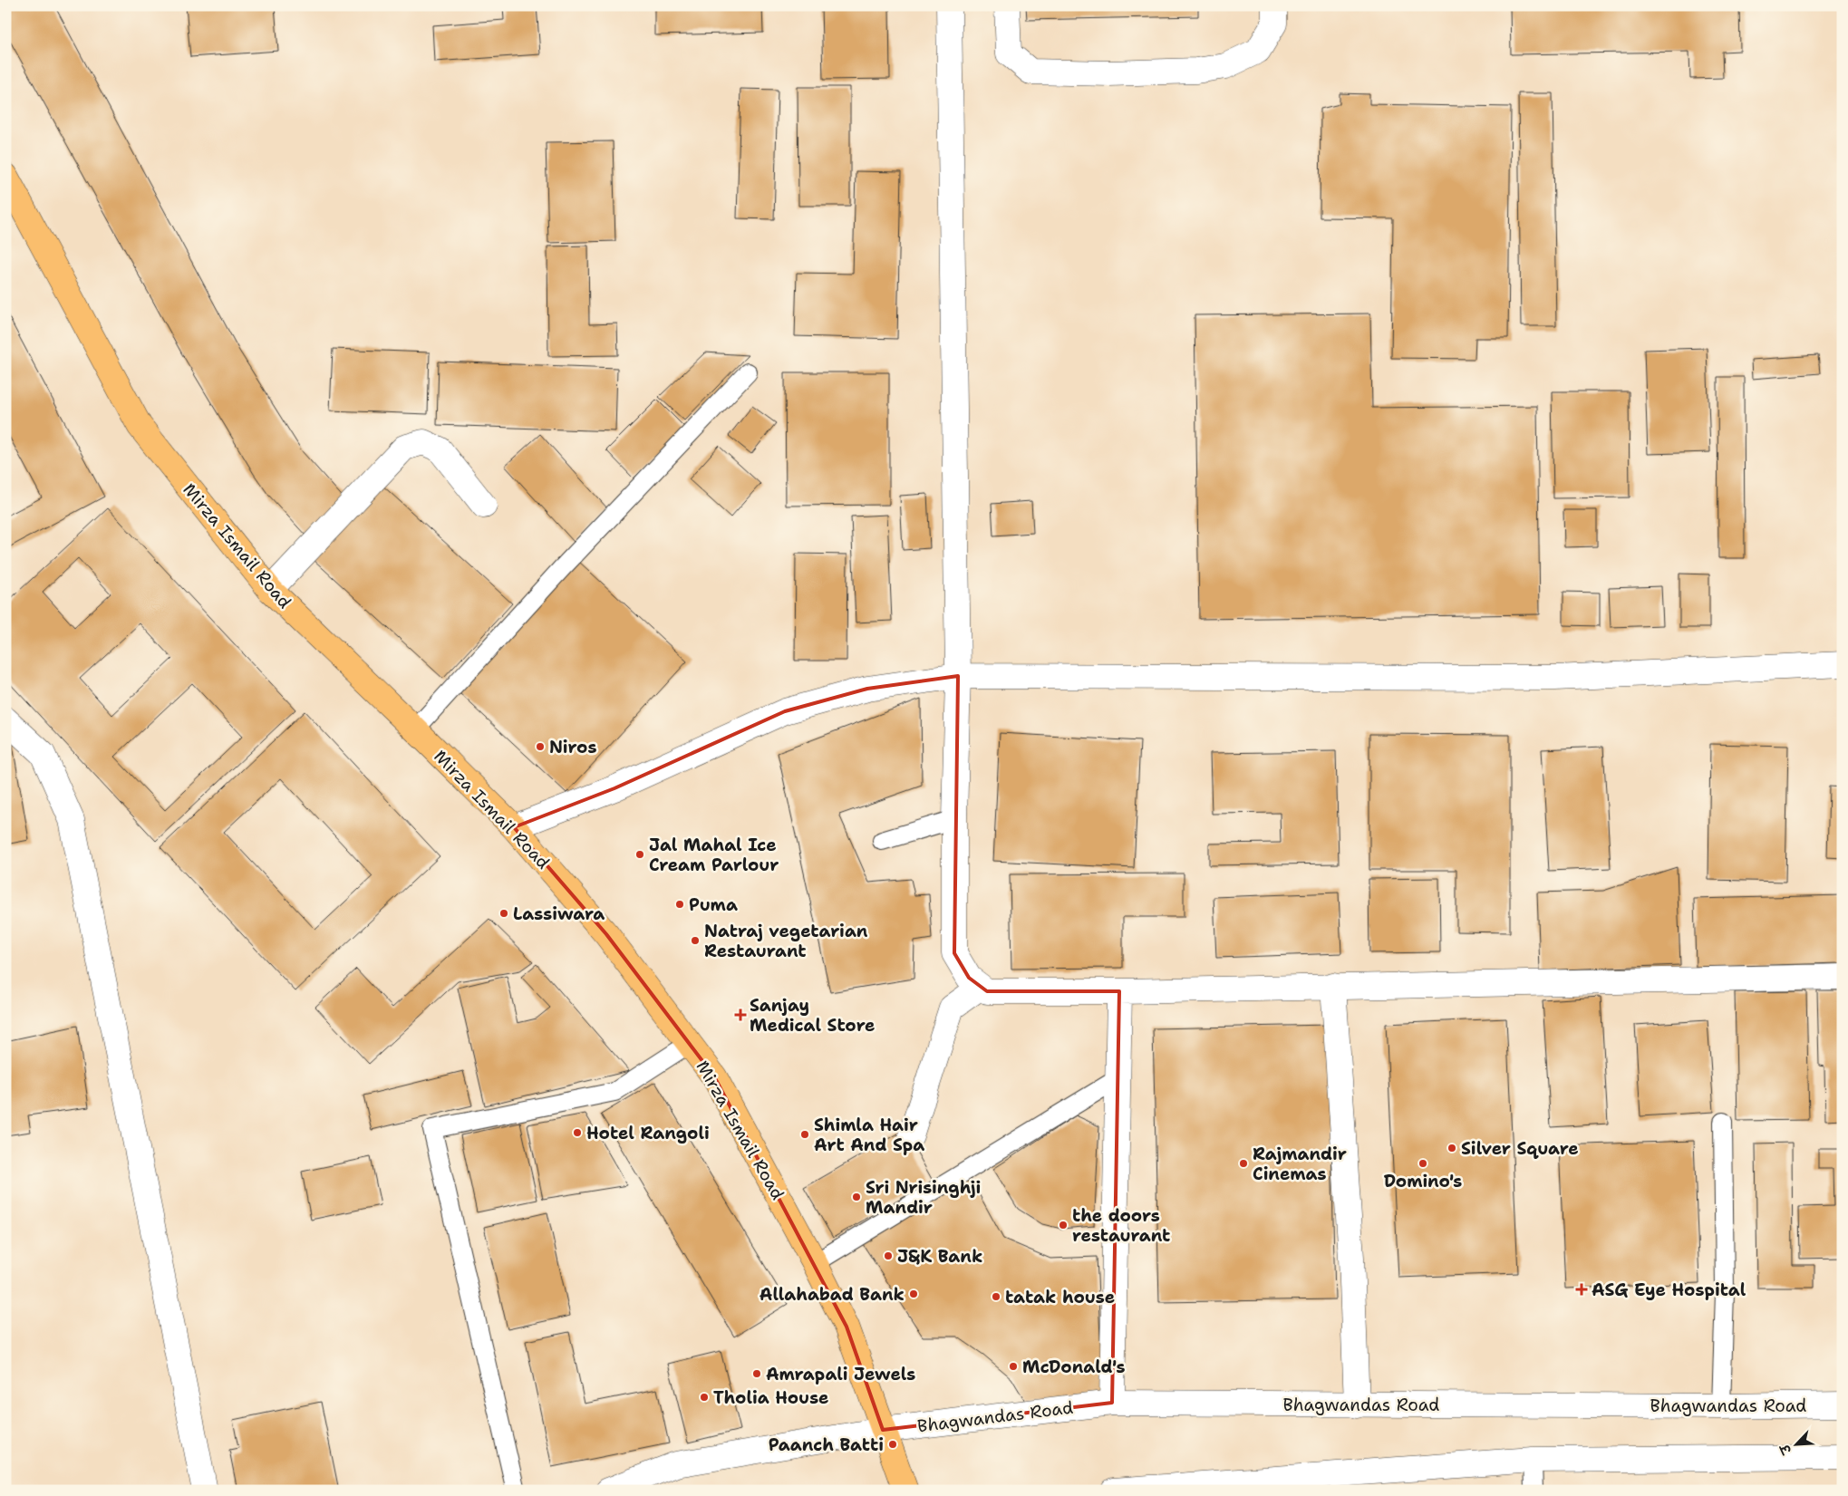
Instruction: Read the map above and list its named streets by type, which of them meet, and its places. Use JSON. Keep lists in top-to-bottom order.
{
  "streets": {
    "highway": ["Mirza Ismail Road"],
    "street": ["Bhagwandas Road"]
  },
  "crossings": [
    ["Mirza Ismail Road", "Bhagwandas Road"]
  ],
  "places": {
    "other": [
      "Niros",
      "Jal Mahal Ice Cream Parlour",
      "Puma",
      "Lassiwara",
      "Natraj vegetarian Restaurant",
      "Hotel Rangoli",
      "Shimla Hair Art And Spa",
      "Silver Square",
      "Rajmandir Cinemas",
      "Domino's",
      "Sri Nrisinghji Mandir",
      "the doors restaurant",
      "J&K Bank",
      "Allahabad Bank",
      "tatak house",
      "McDonald's",
      "Amrapali Jewels",
      "Tholia House",
      "Paanch Batti"
    ],
    "health": ["Sanjay Medical Store", "ASG Eye Hospital"]
  },
  "north": "bottom left"
}
